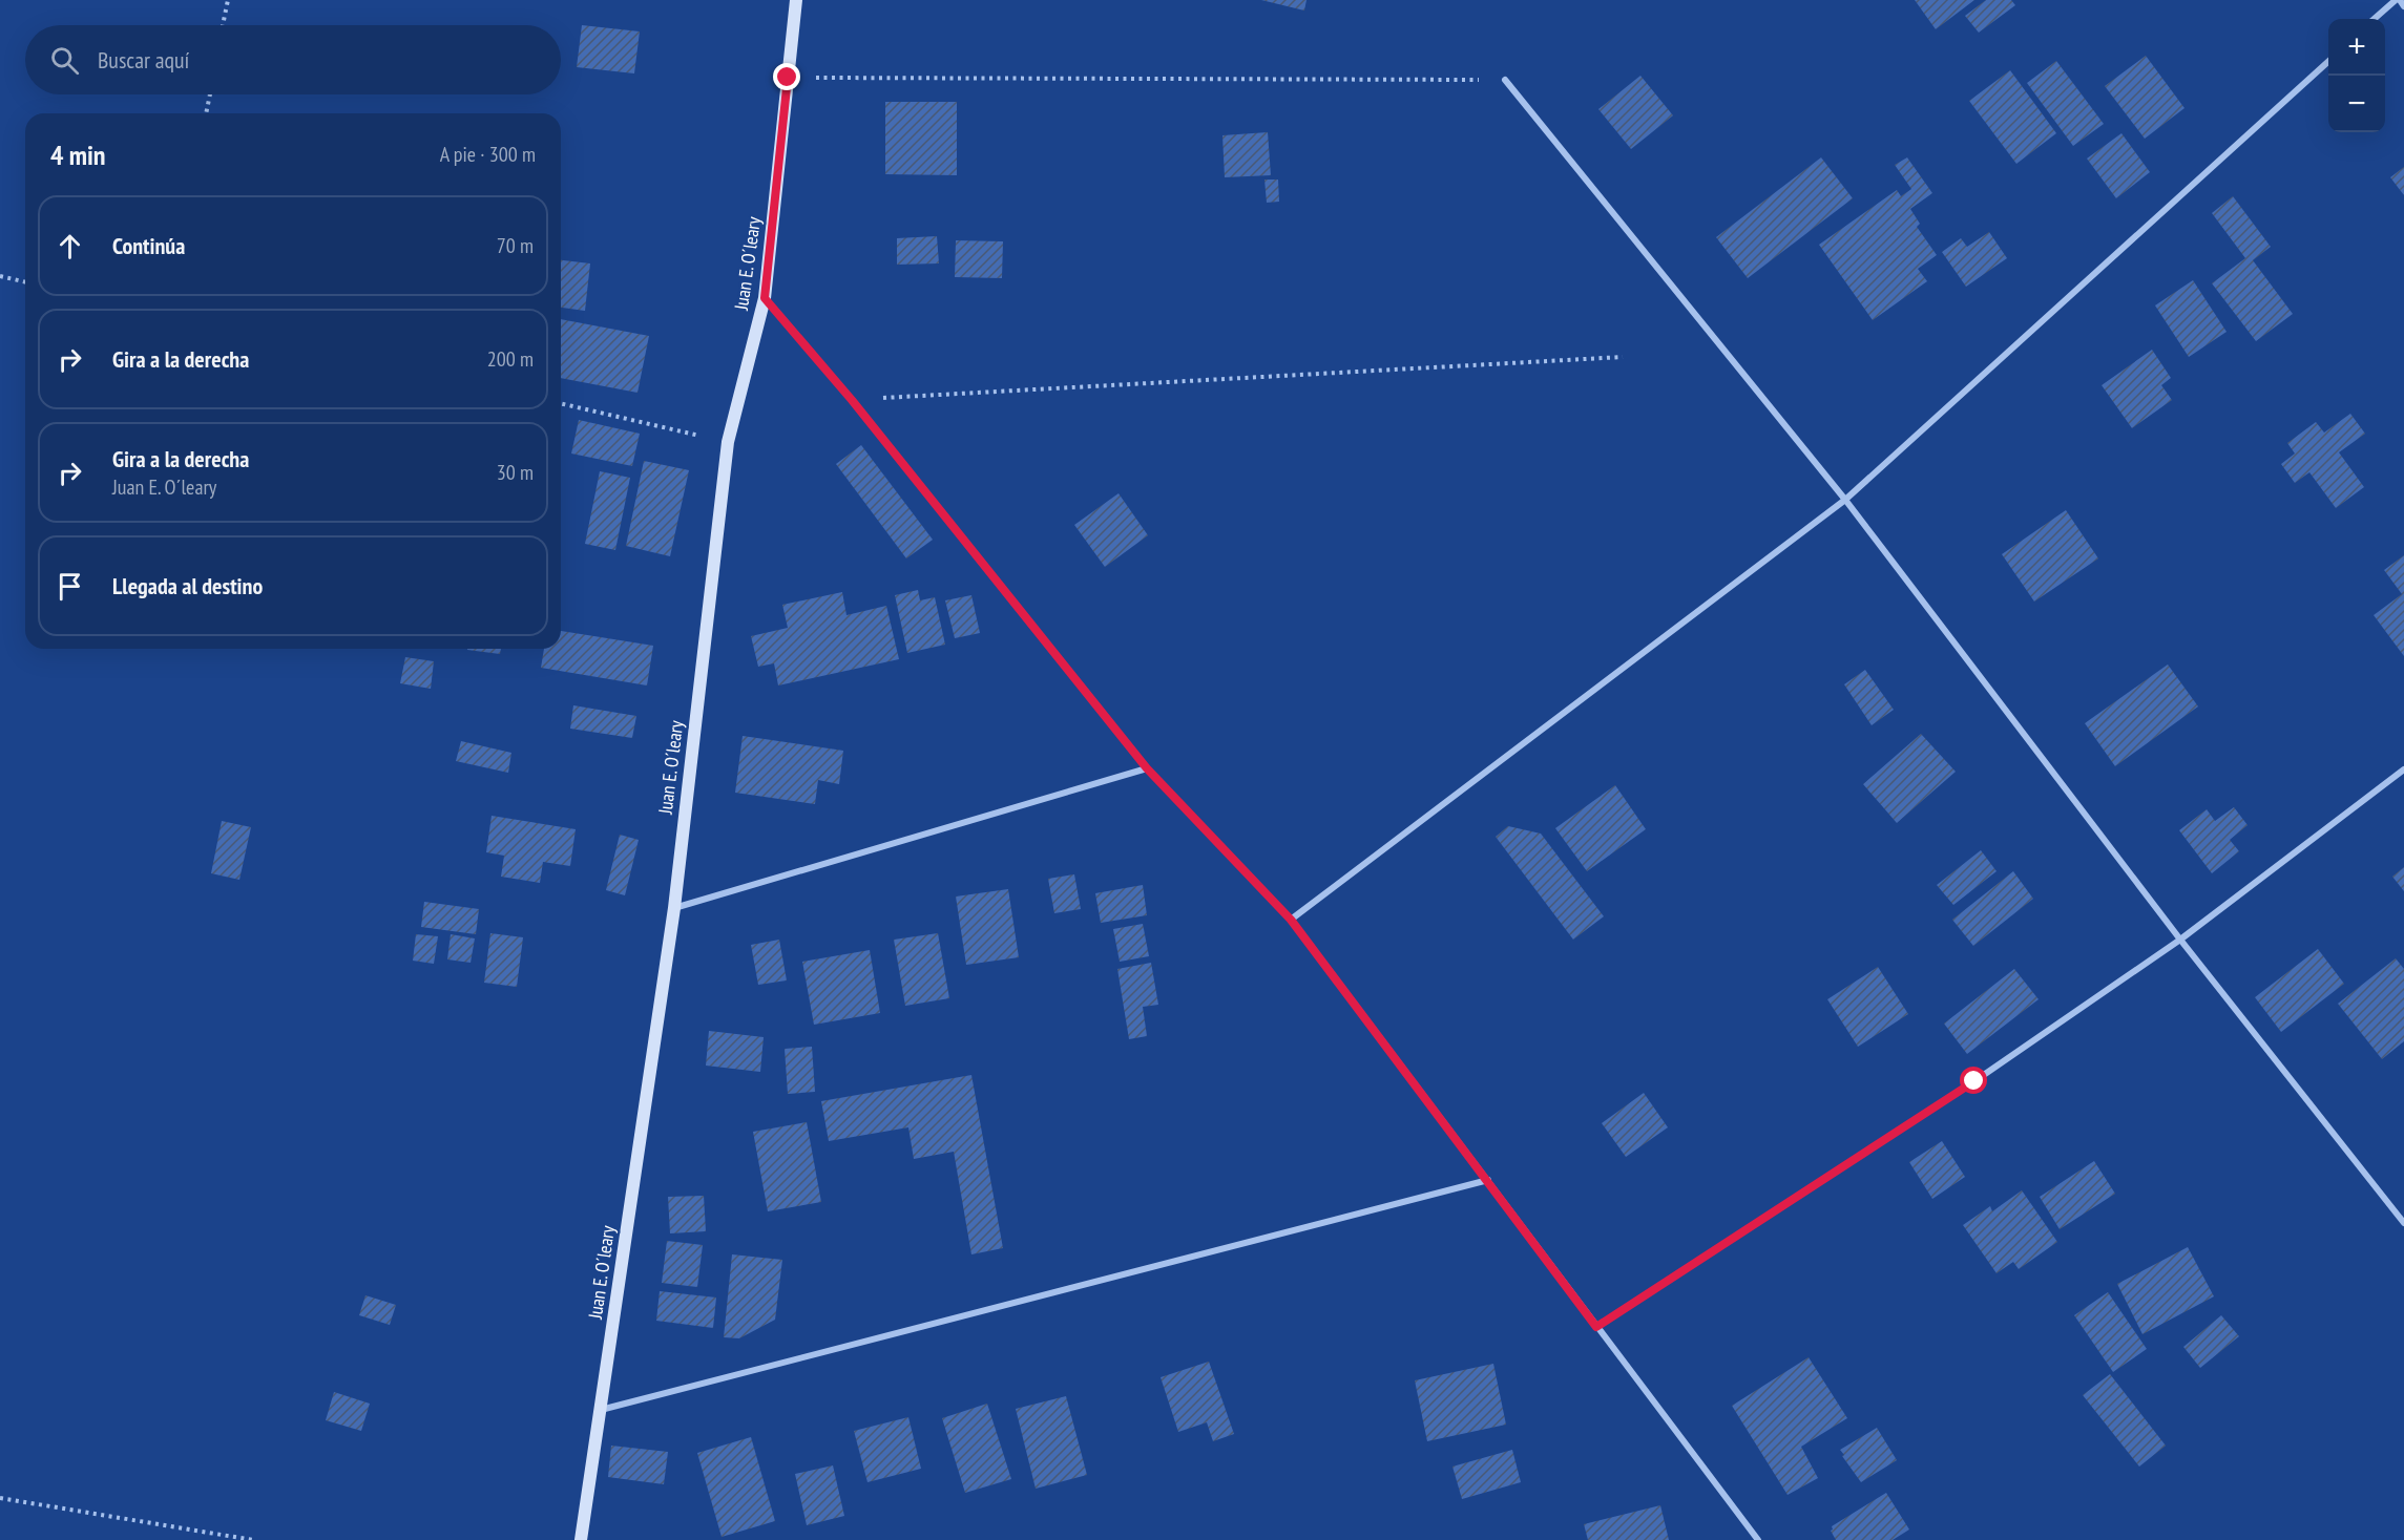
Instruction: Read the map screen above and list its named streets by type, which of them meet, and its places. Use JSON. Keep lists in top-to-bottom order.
{
  "streets": {
    "street": ["Juan E. O´leary"]
  },
  "page": {
    "map_buttons": ["+", "−"],
    "search": "Buscar aquí",
    "heading": ["4 min", "A pie · 300 m"],
    "list": [
      ["Continúa", "70 m"],
      ["Gira a la derecha", "200 m"],
      ["Gira a la derecha", "Juan E. O´leary", "30 m"],
      "Llegada al destino"
    ]
  }
}
